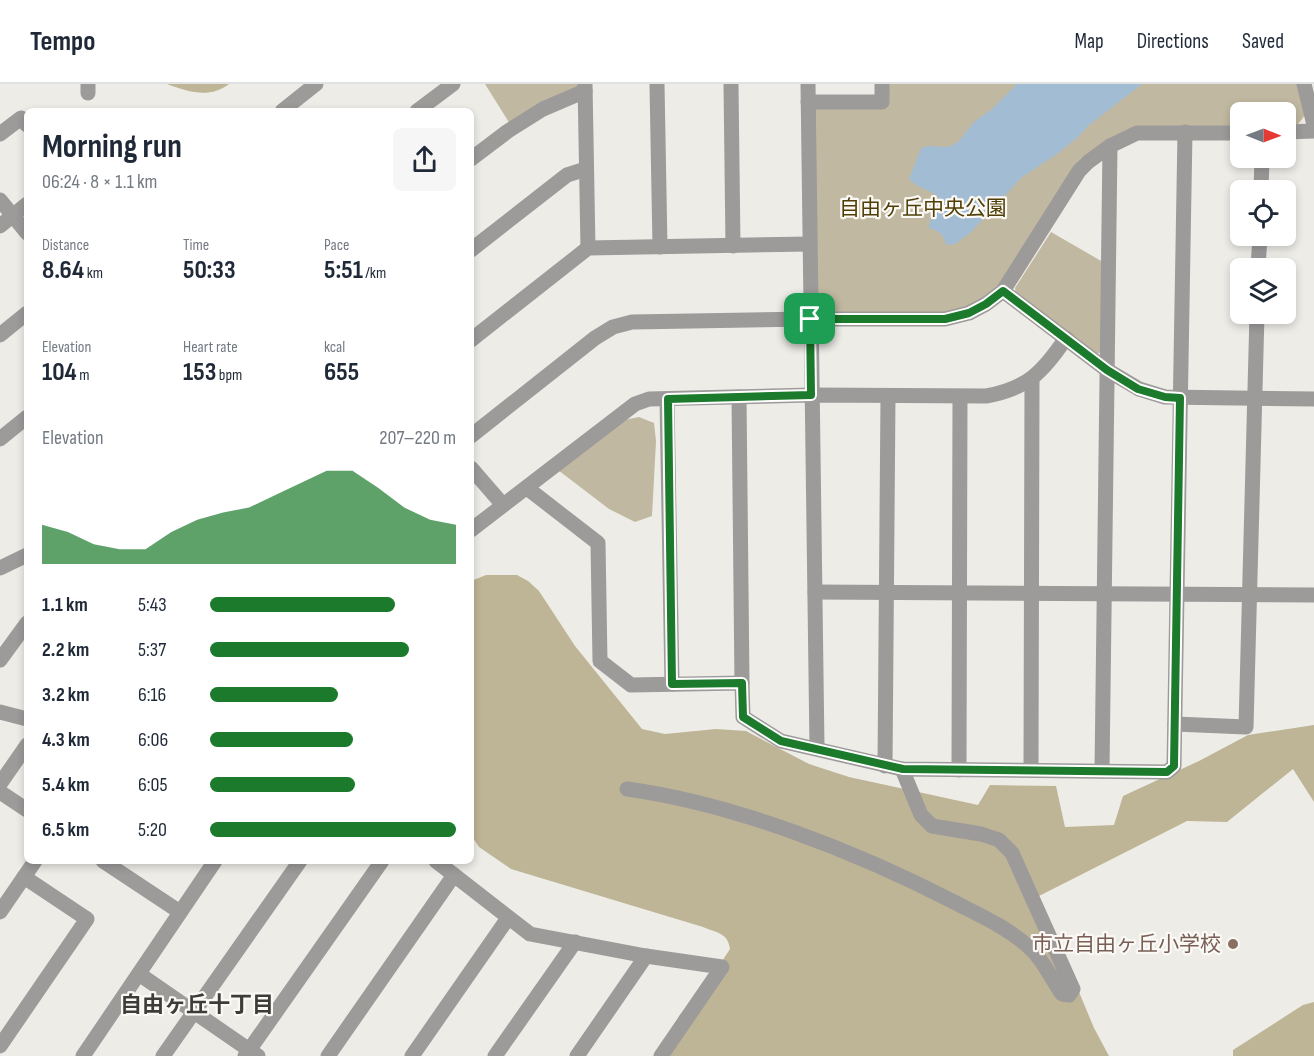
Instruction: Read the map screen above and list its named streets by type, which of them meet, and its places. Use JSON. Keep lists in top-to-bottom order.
{
  "districts": ["自由ヶ丘十丁目"],
  "parks": ["自由ヶ丘中央公園"],
  "places": ["市立自由ヶ丘小学校"],
  "north": "right",
  "page": {
    "header": "Tempo",
    "nav": ["Map", "Directions", "Saved"],
    "heading": ["Morning run", "06:24 · 8 × 1.1 km"],
    "stats": [
      ["Distance", "8.64 km"],
      ["Time", "50:33"],
      ["Pace", "5:51 /km"],
      ["Elevation", "104 m"],
      ["Heart rate", "153 bpm"],
      ["kcal", "655"]
    ],
    "chart": ["Elevation", "207–220 m"],
    "list": [
      {
        "name": "1.1 km",
        "note": "5:43"
      },
      {
        "name": "2.2 km",
        "note": "5:37"
      },
      {
        "name": "3.2 km",
        "note": "6:16"
      },
      {
        "name": "4.3 km",
        "note": "6:06"
      },
      {
        "name": "5.4 km",
        "note": "6:05"
      },
      {
        "name": "6.5 km",
        "note": "5:20"
      }
    ]
  }
}
